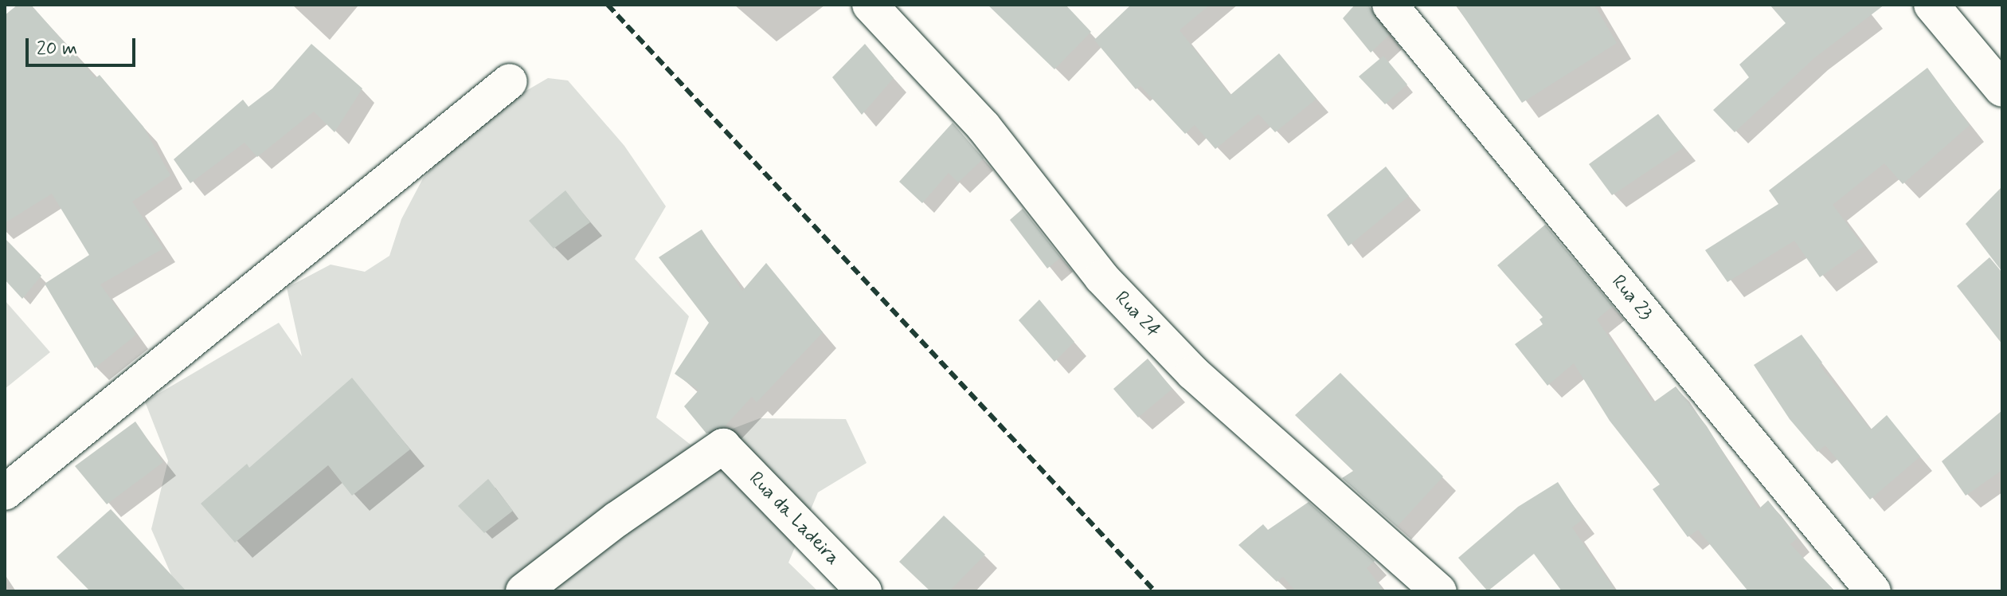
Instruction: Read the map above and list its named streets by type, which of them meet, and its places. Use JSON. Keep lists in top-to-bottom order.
{
  "streets": {
    "street": ["Rua 23", "Rua 24", "Rua da Ladeira"]
  },
  "scale_bar": "20 m"
}
